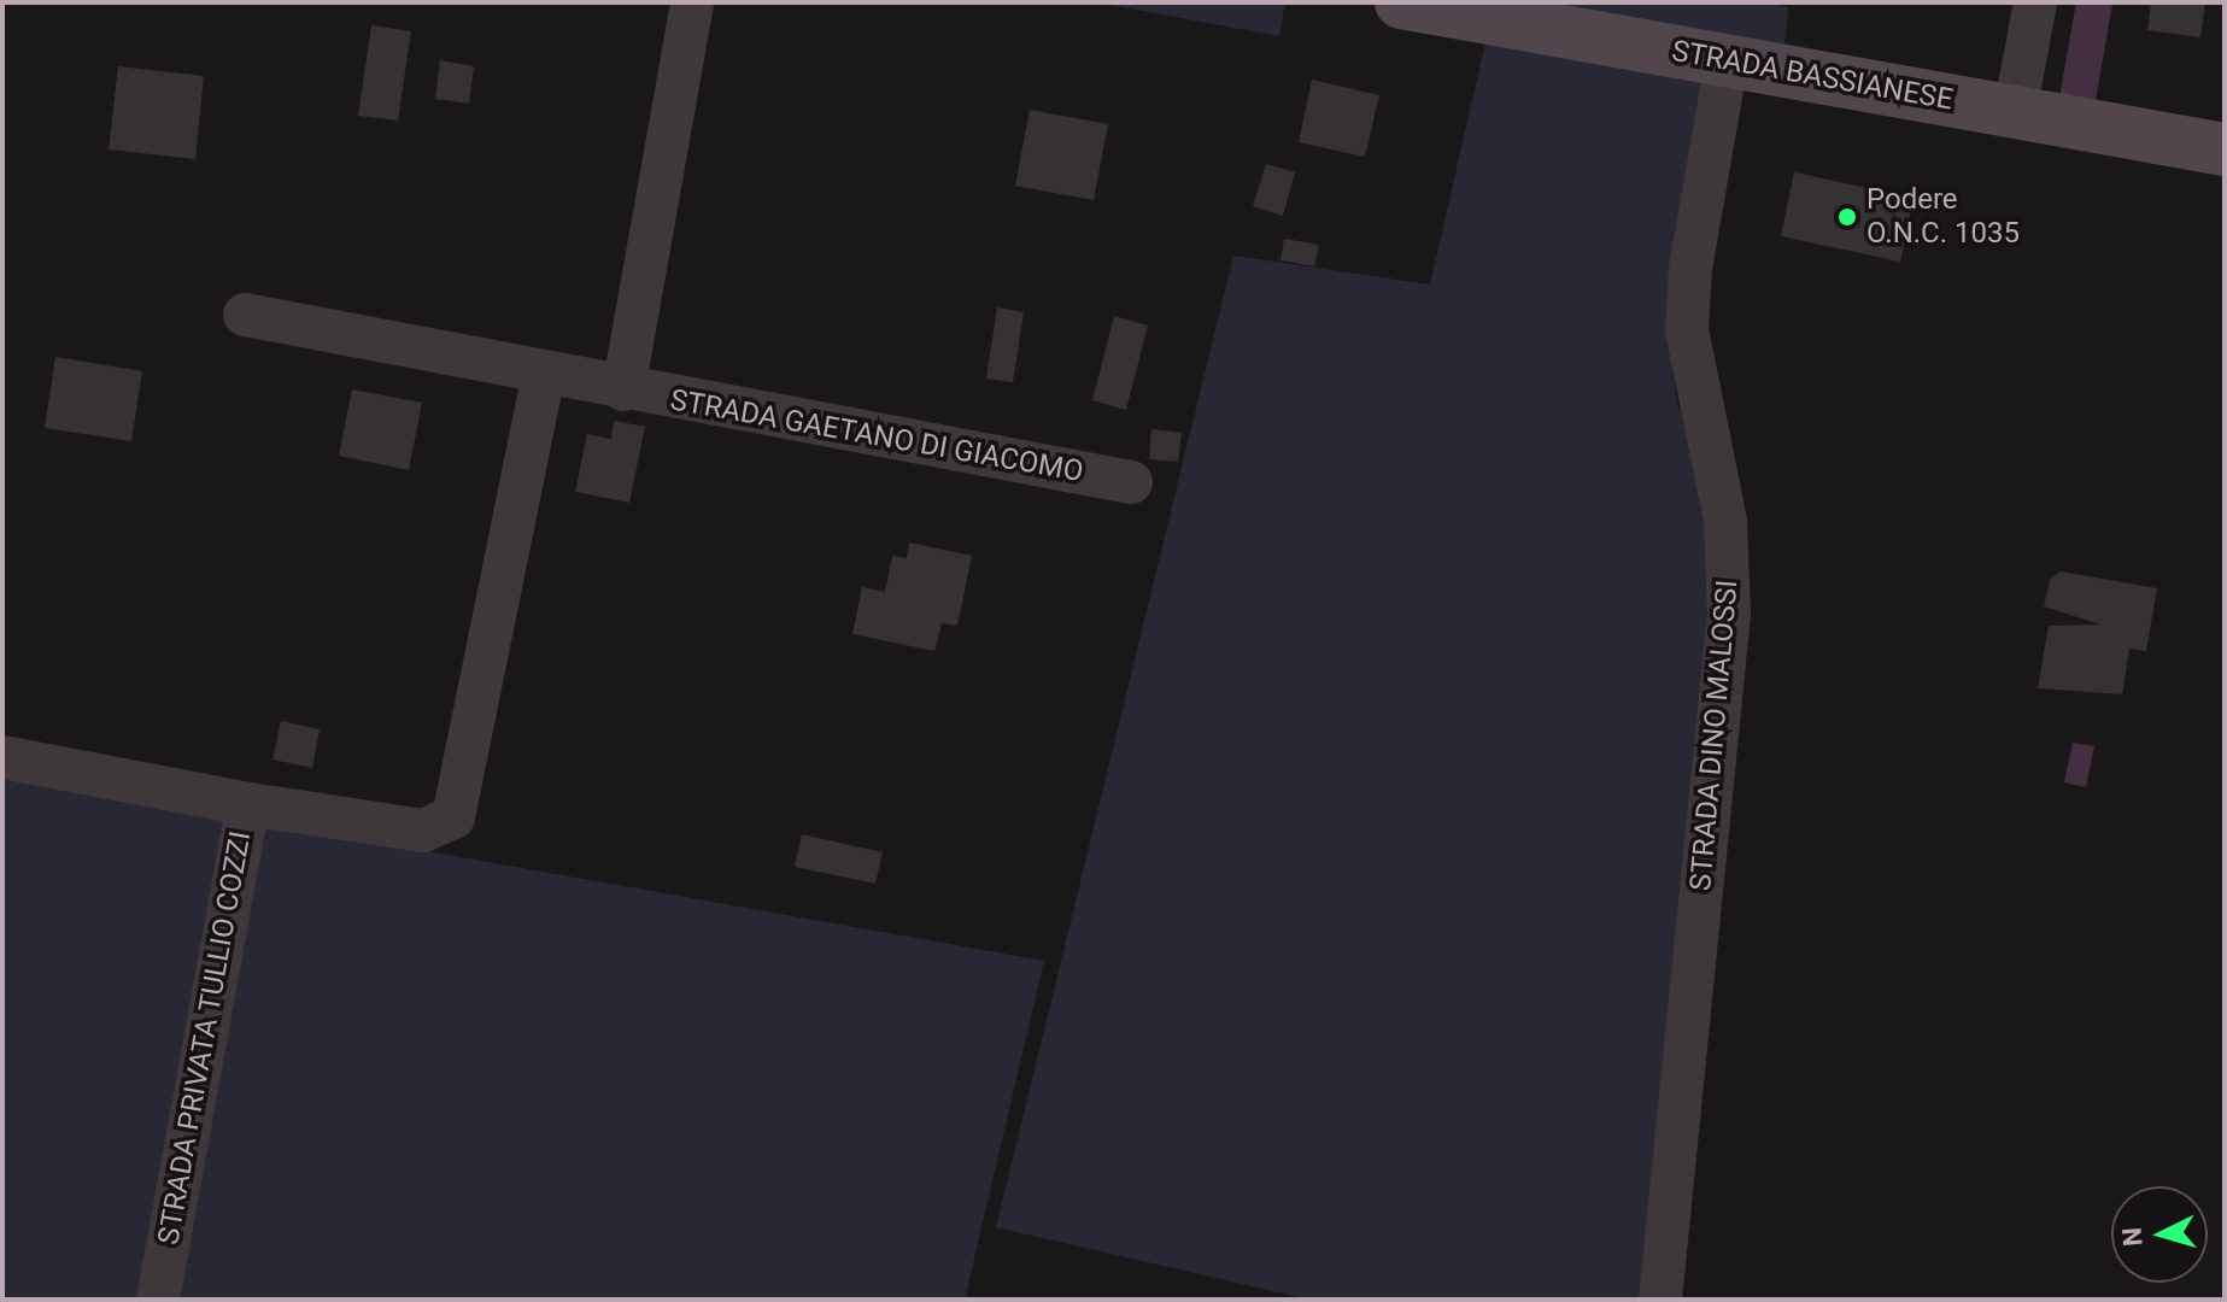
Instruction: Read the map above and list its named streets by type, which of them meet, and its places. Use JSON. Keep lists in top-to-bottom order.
{
  "streets": {
    "street": [
      "STRADA BASSIANESE",
      "STRADA GAETANO DI GIACOMO",
      "STRADA DINO MALOSSI",
      "STRADA PRIVATA TULLIO COZZI"
    ]
  },
  "crossings": [
    ["STRADA BASSIANESE", "STRADA DINO MALOSSI"],
    ["STRADA GAETANO DI GIACOMO", "STRADA PRIVATA TULLIO COZZI"]
  ],
  "places": ["Podere O.N.C. 1035"],
  "north": "left"
}
